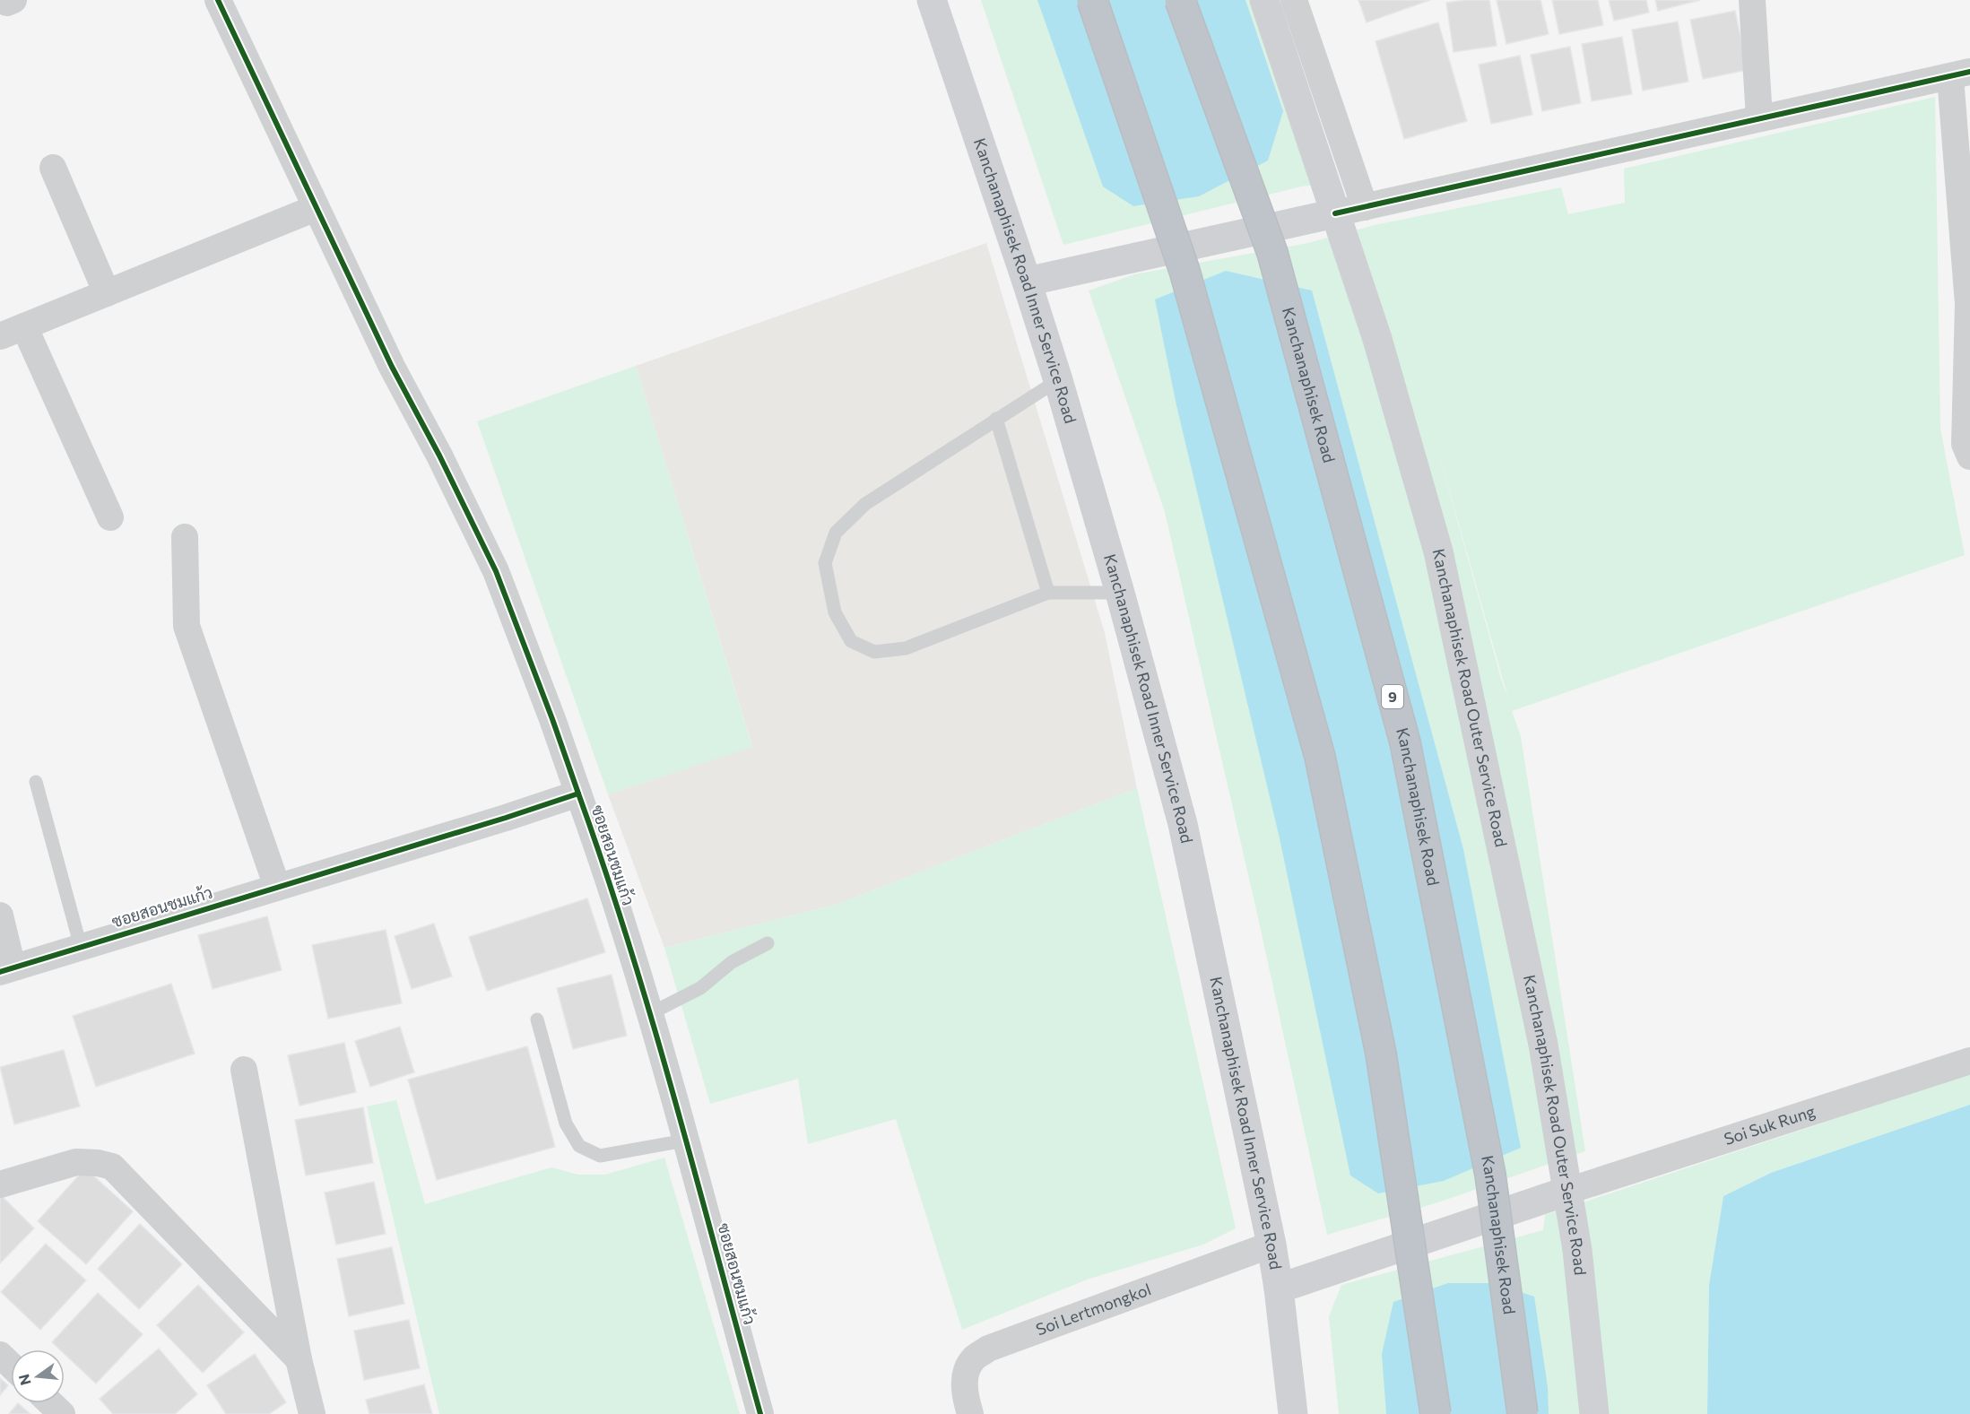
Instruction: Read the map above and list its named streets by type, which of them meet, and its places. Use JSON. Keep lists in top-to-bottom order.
{
  "streets": {
    "highway": ["Kanchanaphisek Road", "9"],
    "main road": ["Kanchanaphisek Road Inner Service Road", "Kanchanaphisek Road Outer Service Road"],
    "street": ["ซอยสอนชมแก้ว", "Soi Suk Rung", "Soi Lertmongkol"]
  },
  "crossings": [
    ["Kanchanaphisek Road Inner Service Road", "Soi Lertmongkol"],
    ["Kanchanaphisek Road Outer Service Road", "Soi Suk Rung"]
  ],
  "north": "left"
}
